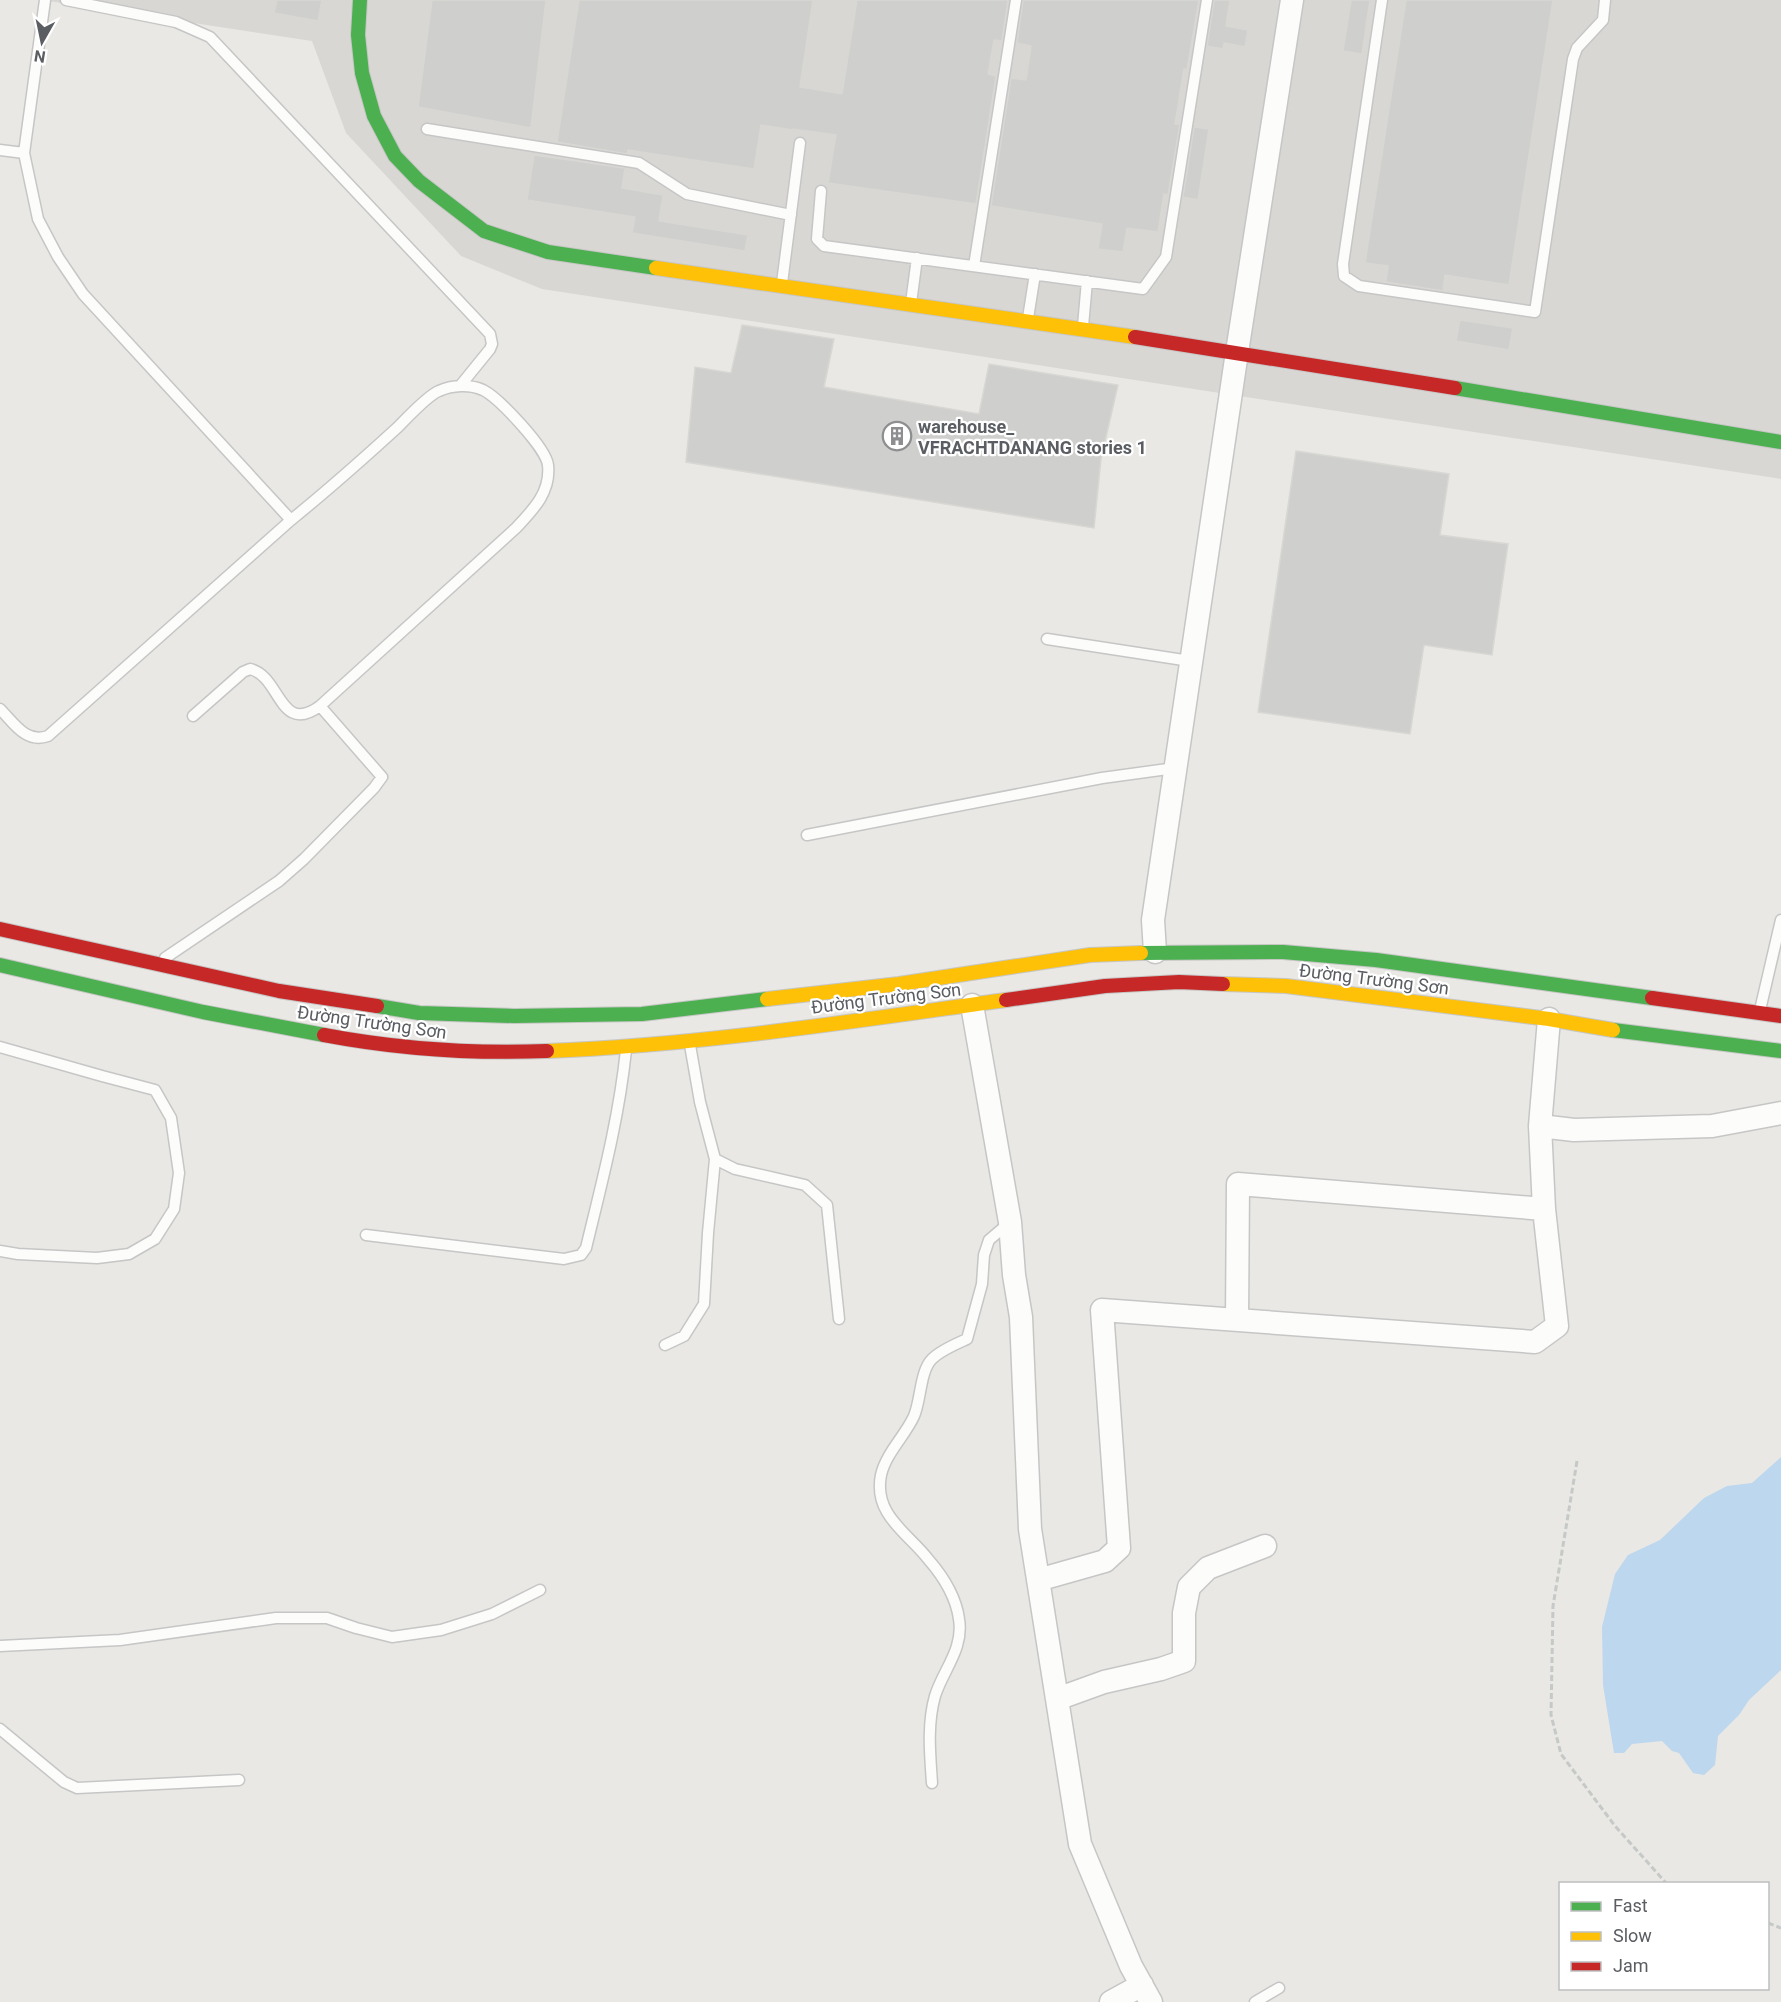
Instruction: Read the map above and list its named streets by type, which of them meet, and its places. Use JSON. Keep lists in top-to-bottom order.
{
  "streets": {
    "main road": ["Đường Trường Sơn"]
  },
  "places": {
    "building": ["warehouse_ VFRACHTDANANG stories 1"]
  },
  "legend": ["Fast", "Slow", "Jam"],
  "north": "bottom"
}
